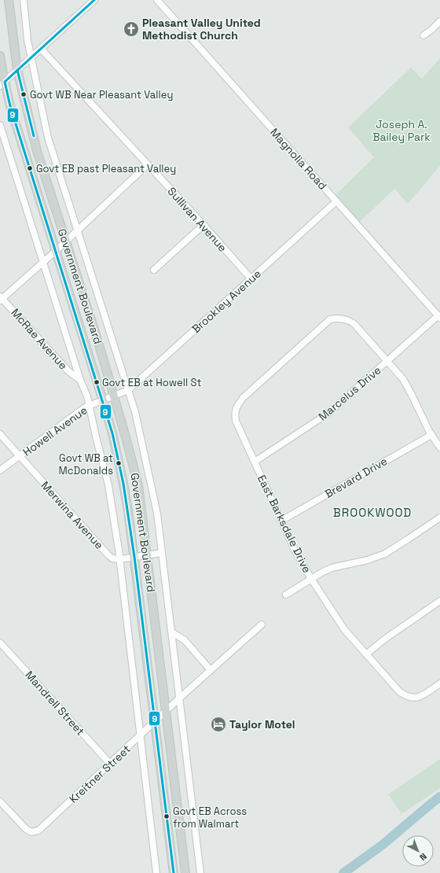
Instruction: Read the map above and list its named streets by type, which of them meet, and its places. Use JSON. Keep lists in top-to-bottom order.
{
  "streets": {
    "main road": ["Government Boulevard"],
    "street": [
      "Magnolia Road",
      "Sullivan Avenue",
      "Brookley Avenue",
      "McRae Avenue",
      "Marcelus Drive",
      "Howell Avenue",
      "Brevard Drive",
      "Merwina Avenue",
      "East Barksdale Drive",
      "Mandrell Street",
      "Kreitner Street"
    ]
  },
  "crossings": [
    ["Magnolia Road", "Brookley Avenue"],
    ["Magnolia Road", "Marcelus Drive"],
    ["Sullivan Avenue", "Brookley Avenue"],
    ["Government Boulevard", "Brookley Avenue"],
    ["Government Boulevard", "Howell Avenue"],
    ["Government Boulevard", "Kreitner Street"],
    ["Brookley Avenue", "Howell Avenue"],
    ["Marcelus Drive", "East Barksdale Drive"],
    ["Howell Avenue", "Merwina Avenue"],
    ["Brevard Drive", "East Barksdale Drive"],
    ["Mandrell Street", "Kreitner Street"]
  ],
  "districts": ["BROOKWOOD"],
  "parks": ["Joseph A. Bailey Park"],
  "places": {
    "church": ["Pleasant Valley United Methodist Church"],
    "other": [
      "Govt WB Near Pleasant Valley",
      "Govt EB past Pleasant Valley",
      "Govt EB at Howell St",
      "Govt WB at McDonalds",
      "Govt EB Across from Walmart"
    ],
    "hotel": ["Taylor Motel"]
  },
  "lines": ["transit line 9"],
  "north": "bottom right"
}
